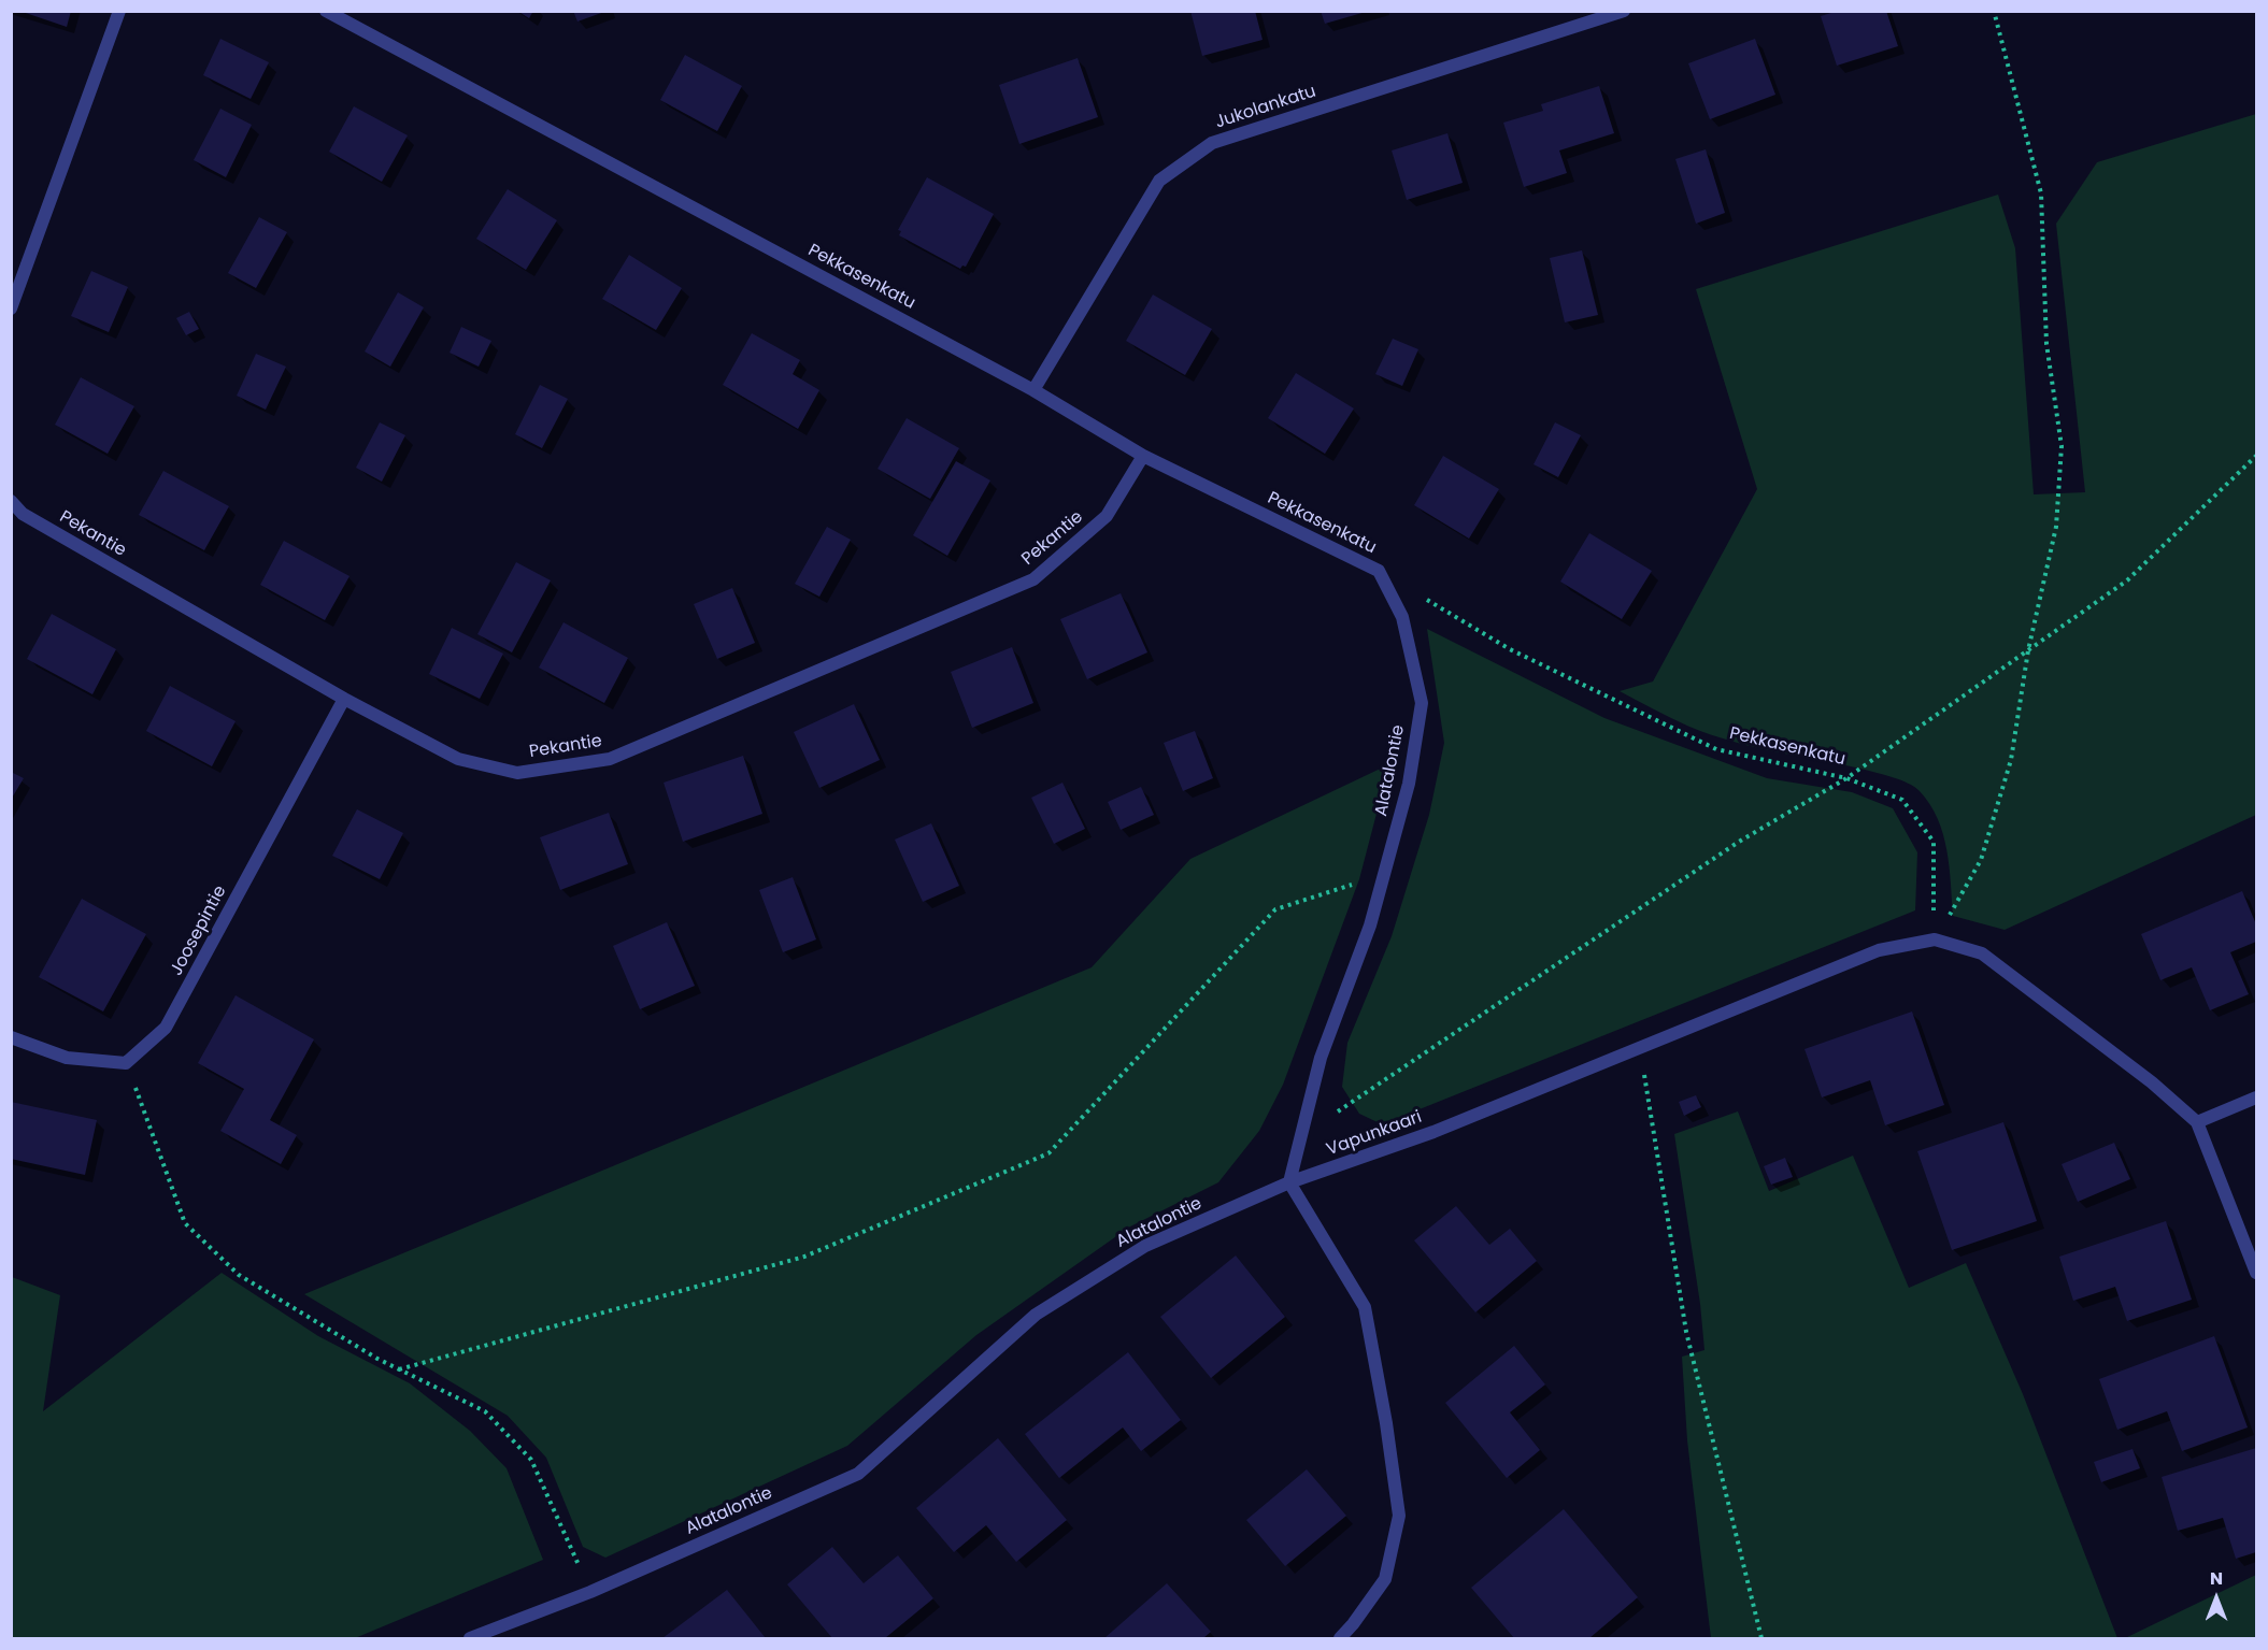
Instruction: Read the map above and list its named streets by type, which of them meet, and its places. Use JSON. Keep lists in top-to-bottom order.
{
  "streets": {
    "street": [
      "Jukolankatu",
      "Pekkasenkatu",
      "Pekantie",
      "Alatalontie",
      "Joosepintie",
      "Vapunkaari"
    ]
  },
  "crossings": [
    ["Jukolankatu", "Pekkasenkatu"],
    ["Pekkasenkatu", "Pekantie"],
    ["Pekkasenkatu", "Alatalontie"],
    ["Pekkasenkatu", "Vapunkaari"],
    ["Pekantie", "Joosepintie"],
    ["Alatalontie", "Vapunkaari"]
  ],
  "north": "top"
}
